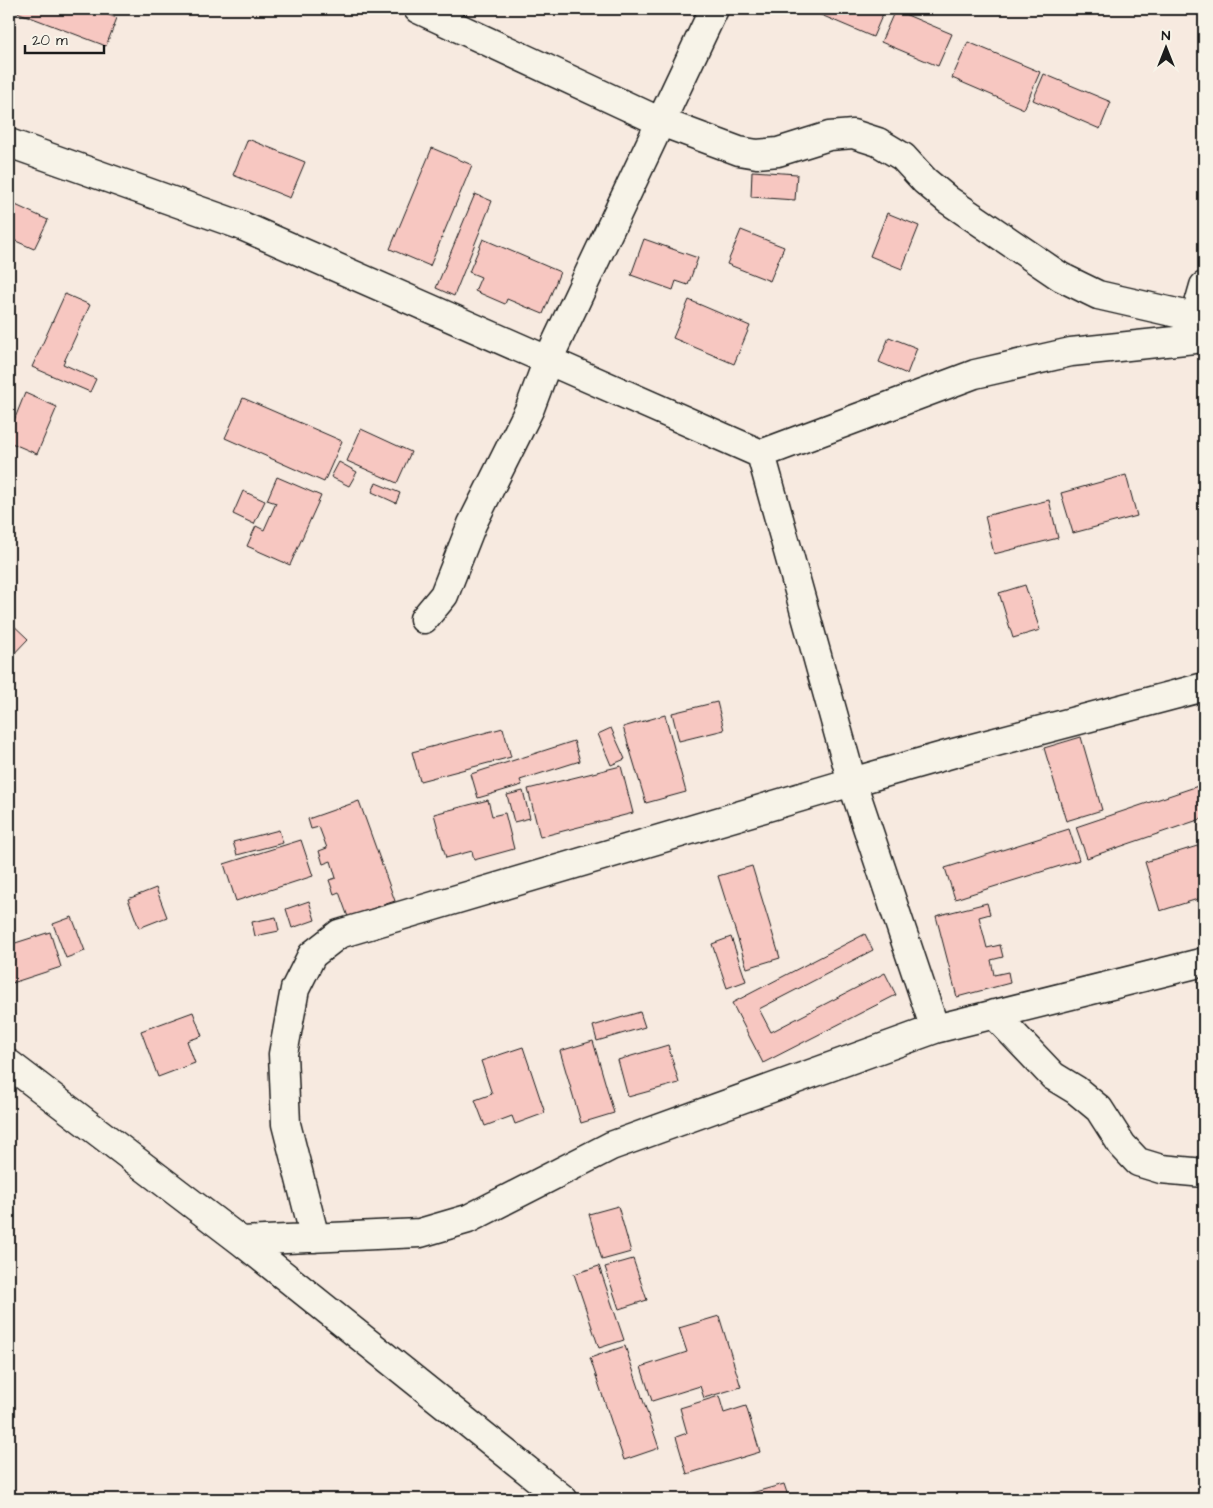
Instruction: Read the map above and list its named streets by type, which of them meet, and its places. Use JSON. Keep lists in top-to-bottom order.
{
  "scale_bar": "20 m",
  "north": "top"
}
